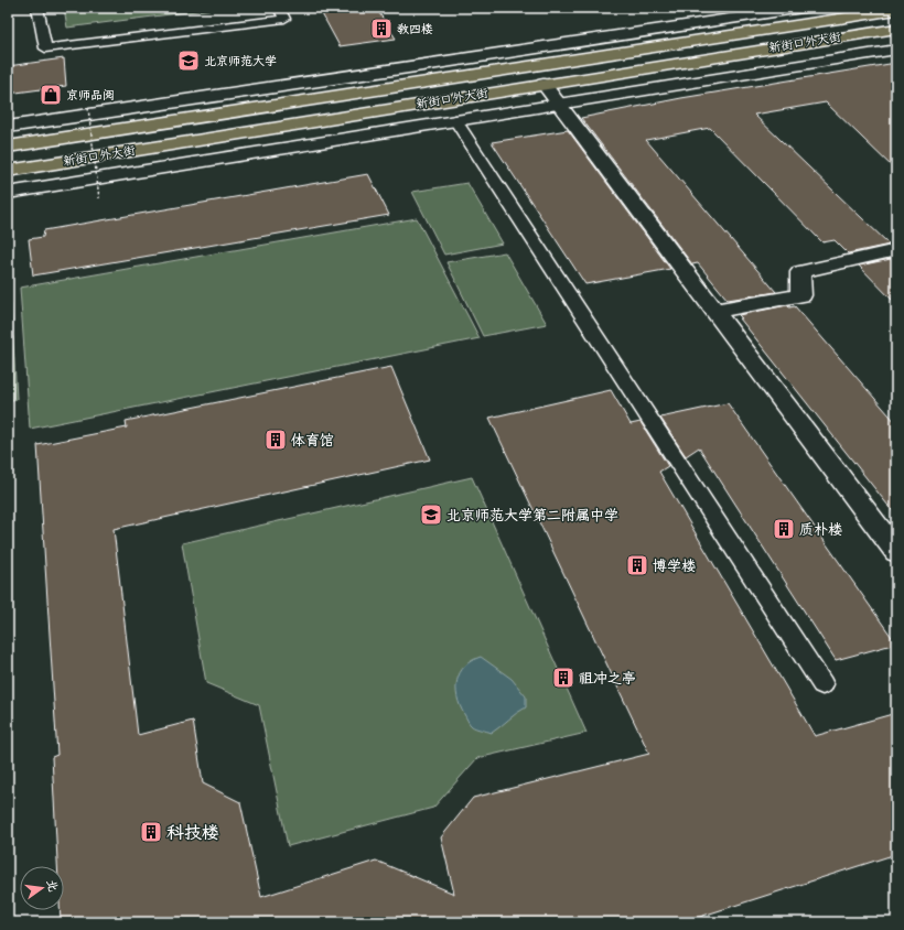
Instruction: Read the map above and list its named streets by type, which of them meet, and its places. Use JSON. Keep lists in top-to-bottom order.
{
  "streets": {
    "main road": ["新街口外大街"]
  },
  "places": {
    "building": [
      "教四楼",
      "体育馆",
      "质朴楼",
      "博学楼",
      "祖冲之亭",
      "科技楼"
    ],
    "school or university": ["北京师范大学", "北京师范大学第二附属中学"],
    "shop": ["京师品阅"]
  },
  "north": "right"
}
